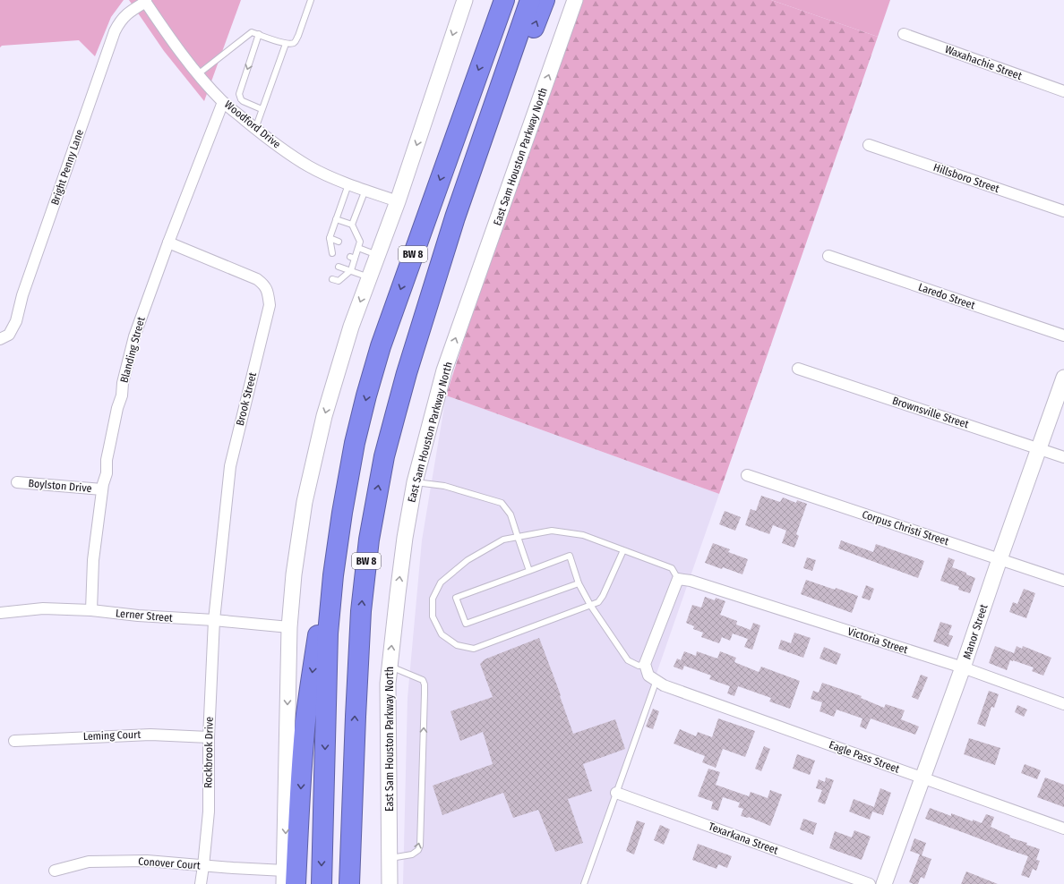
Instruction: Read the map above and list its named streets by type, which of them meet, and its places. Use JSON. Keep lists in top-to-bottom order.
{
  "streets": {
    "highway": ["BW 8"],
    "main road": ["East Sam Houston Parkway North", "Manor Street"],
    "street": [
      "Waxahachie Street",
      "Woodford Drive",
      "Bright Penny Lane",
      "Hillsboro Street",
      "Laredo Street",
      "Blanding Street",
      "Brook Street",
      "Brownsville Street",
      "Boylston Drive",
      "Corpus Christi Street",
      "Lerner Street",
      "Victoria Street",
      "Leming Court",
      "Rockbrook Drive",
      "Eagle Pass Street",
      "Texarkana Street",
      "Conover Court"
    ]
  },
  "crossings": [
    ["Woodford Drive", "Bright Penny Lane"],
    ["Woodford Drive", "Blanding Street"],
    ["Blanding Street", "Brook Street"],
    ["Blanding Street", "Boylston Drive"],
    ["Blanding Street", "Lerner Street"],
    ["Brook Street", "Lerner Street"],
    ["Brook Street", "Rockbrook Drive"],
    ["Brownsville Street", "Manor Street"],
    ["Corpus Christi Street", "Manor Street"],
    ["Lerner Street", "Rockbrook Drive"],
    ["Manor Street", "Victoria Street"],
    ["Manor Street", "Eagle Pass Street"],
    ["Leming Court", "Rockbrook Drive"],
    ["Rockbrook Drive", "Conover Court"]
  ]
}
